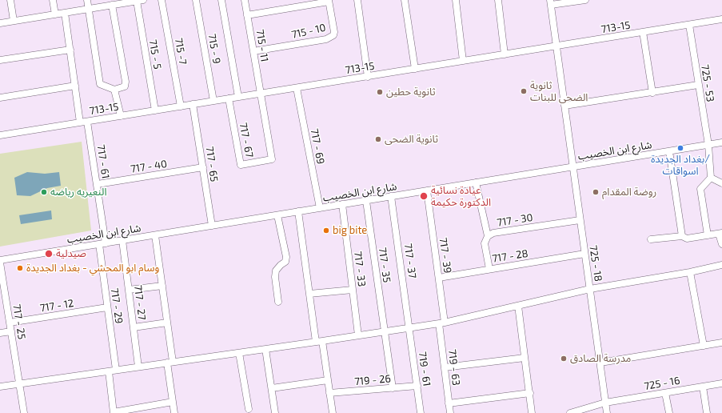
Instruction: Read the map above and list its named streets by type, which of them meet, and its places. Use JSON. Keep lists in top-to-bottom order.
{
  "streets": {
    "street": [
      "713-15",
      "715 - 10",
      "715 - 11",
      "715 - 9",
      "715 -7",
      "715 - 5",
      "725 - 53",
      "717 - 67",
      "717 - 69",
      "شارع ابن الخصيب",
      "717 - 61",
      "717 - 65",
      "717 - 40",
      "717 - 30",
      "717 - 39",
      "717 - 28",
      "717 - 37",
      "725 - 18",
      "717 - 35",
      "717 - 33",
      "717 - 27",
      "717 - 12",
      "717 - 29",
      "717 - 25",
      "719 - 63",
      "719 - 61",
      "719 - 26",
      "725 - 16"
    ]
  },
  "crossings": [
    ["713-15", "715 - 11"],
    ["713-15", "715 - 9"],
    ["713-15", "715 -7"],
    ["713-15", "715 - 5"],
    ["713-15", "725 - 53"],
    ["713-15", "717 - 67"],
    ["713-15", "717 - 69"],
    ["713-15", "717 - 61"],
    ["713-15", "717 - 65"],
    ["713-15", "725 - 18"],
    ["715 - 10", "715 - 11"],
    ["715 - 11", "717 - 67"],
    ["725 - 53", "شارع ابن الخصيب"],
    ["717 - 69", "شارع ابن الخصيب"],
    ["شارع ابن الخصيب", "717 - 61"],
    ["شارع ابن الخصيب", "717 - 65"],
    ["شارع ابن الخصيب", "717 - 39"],
    ["شارع ابن الخصيب", "717 - 37"],
    ["شارع ابن الخصيب", "725 - 18"],
    ["شارع ابن الخصيب", "717 - 35"],
    ["شارع ابن الخصيب", "717 - 33"],
    ["شارع ابن الخصيب", "717 - 27"],
    ["شارع ابن الخصيب", "717 - 29"],
    ["شارع ابن الخصيب", "717 - 25"],
    ["717 - 61", "717 - 40"],
    ["717 - 61", "717 - 29"],
    ["717 - 65", "717 - 40"],
    ["717 - 30", "717 - 28"],
    ["717 - 30", "725 - 18"],
    ["717 - 39", "717 - 28"],
    ["717 - 39", "719 - 63"],
    ["717 - 28", "725 - 18"],
    ["717 - 37", "719 - 61"],
    ["725 - 18", "725 - 16"],
    ["717 - 35", "719 - 26"],
    ["717 - 12", "717 - 29"],
    ["717 - 12", "717 - 25"],
    ["719 - 61", "719 - 26"]
  ],
  "places": [
    "ثانوية الضحى للبنات",
    "ثانوية حطين",
    "ثانوية الضحى",
    "بغداد الجديدة/ اسواقات",
    "النعيريه رياضه",
    "روضة المقدام",
    "عيادة نسائية الدكتورة حكيمة",
    "big bite",
    "صيدلية",
    "وسام ابو المحشي - بغداد الجديدة",
    "مدرسة الصادق"
  ]
}
